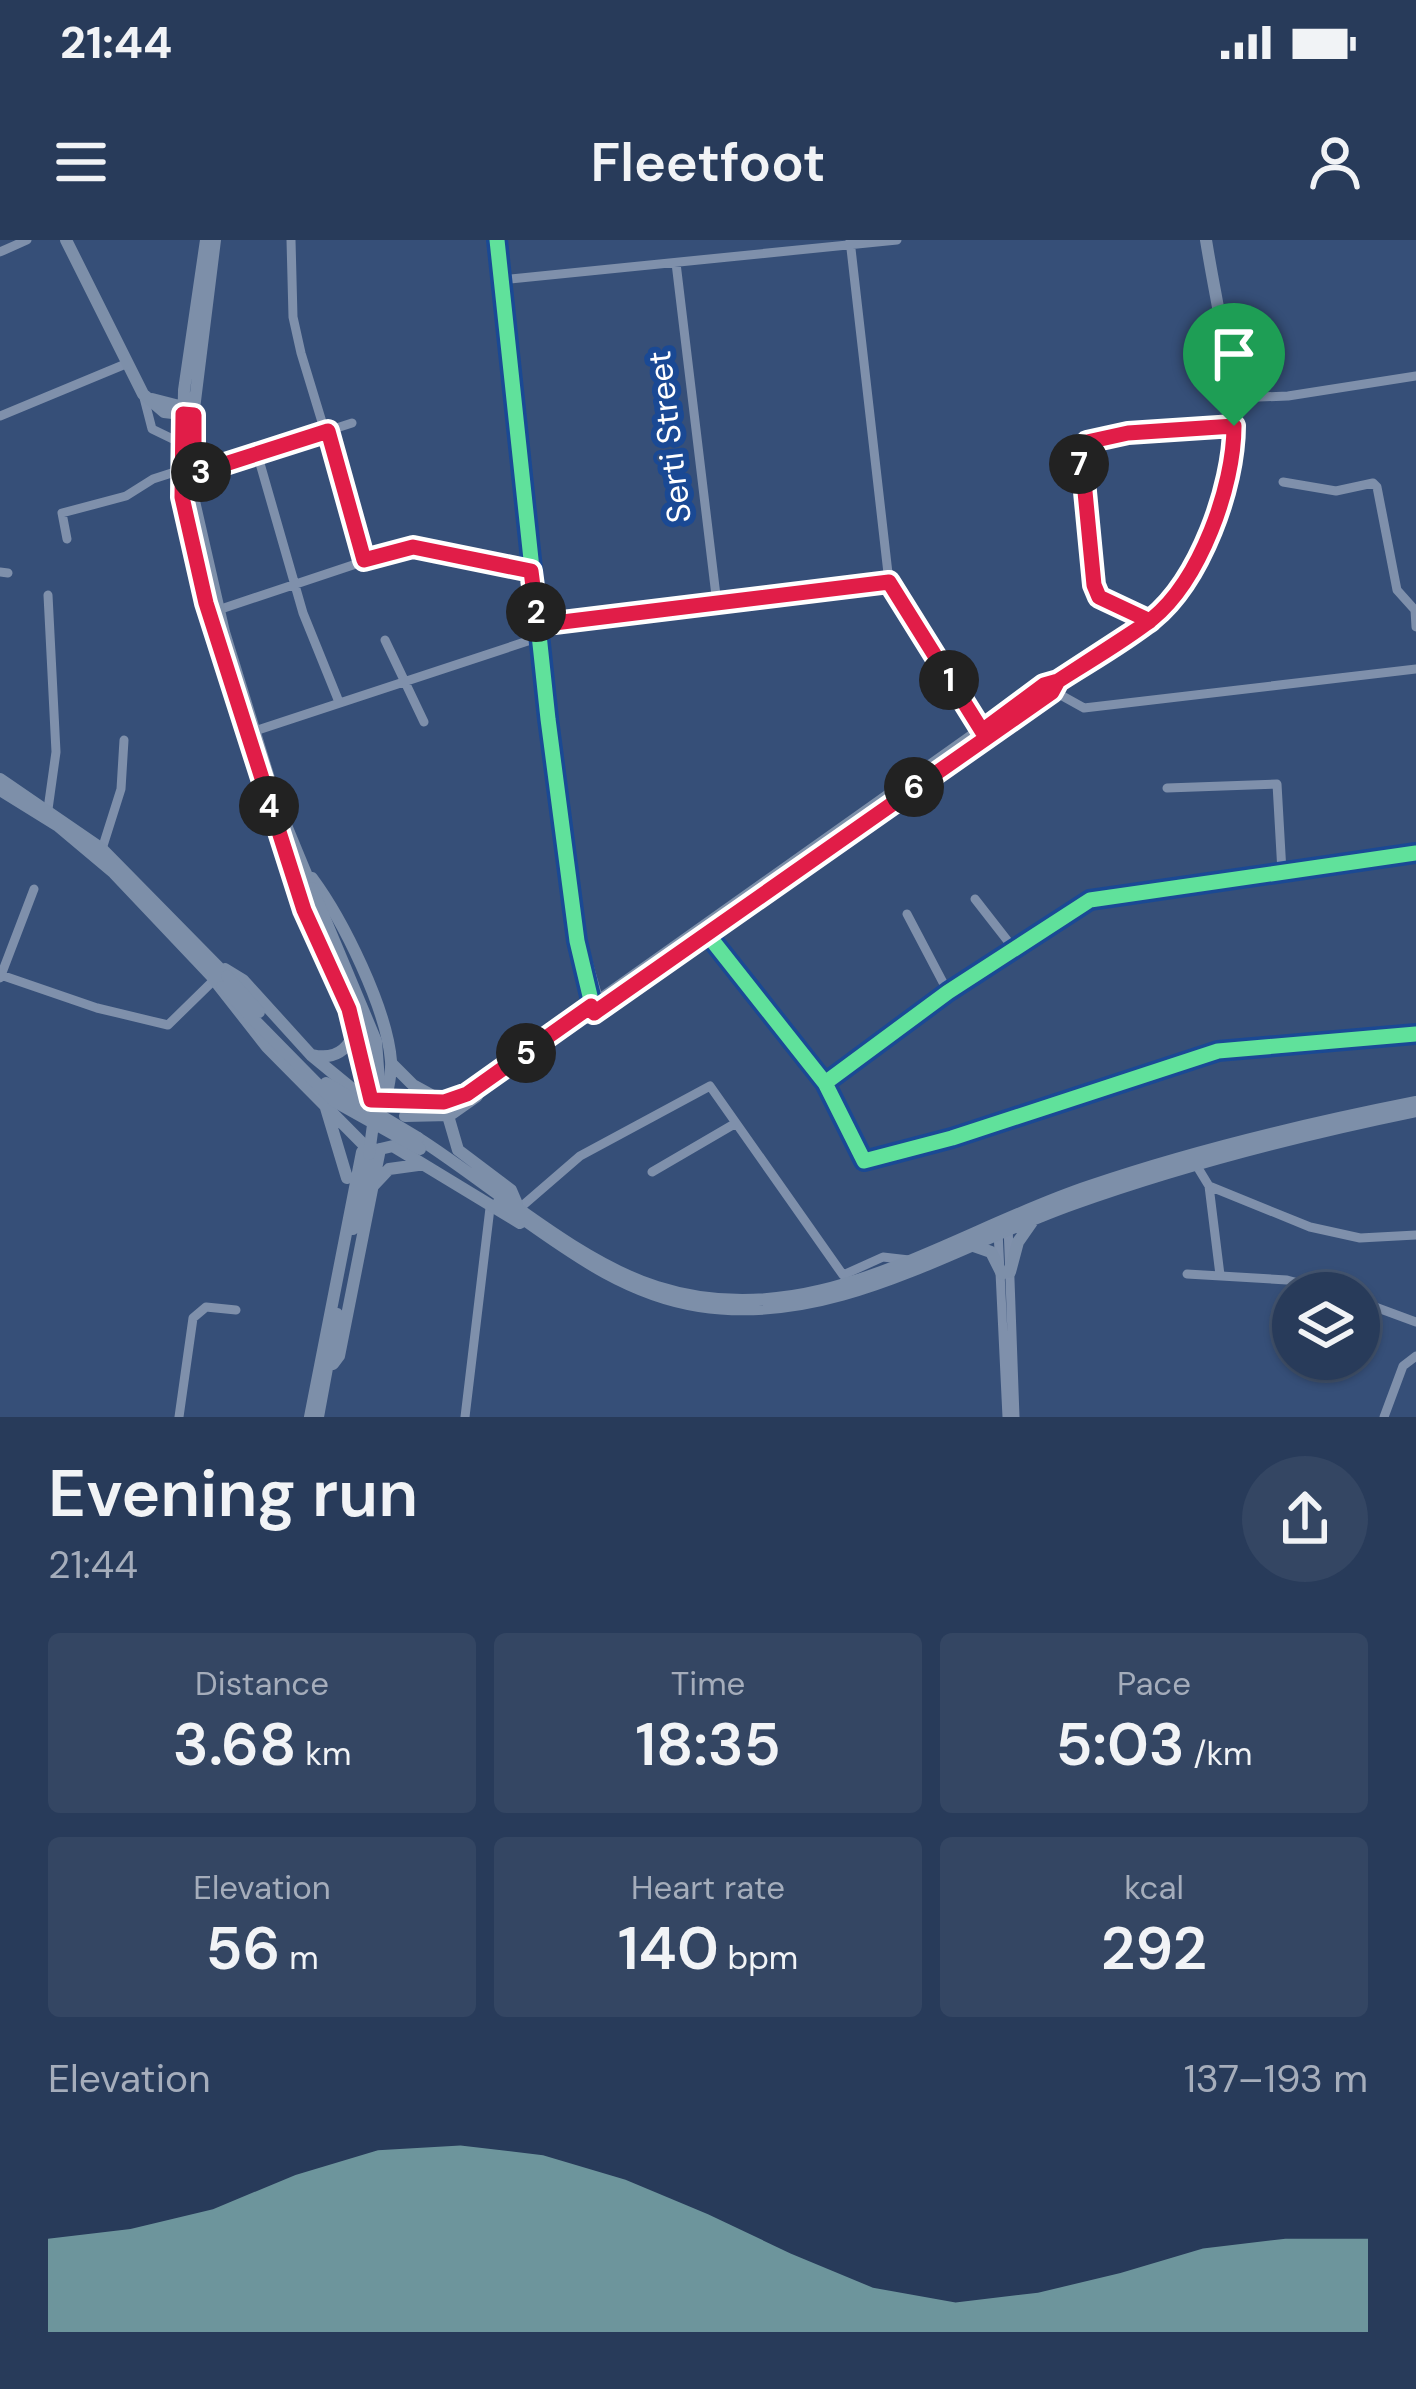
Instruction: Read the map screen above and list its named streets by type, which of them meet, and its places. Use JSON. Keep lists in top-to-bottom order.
{
  "streets": {
    "street": ["Serti Street"]
  },
  "page": {
    "status": "21:44",
    "header": "Fleetfoot",
    "pins": [
      "7",
      "3",
      "2",
      "1",
      "6",
      "4",
      "5"
    ],
    "heading": ["Evening run", "21:44"],
    "stats": [
      ["Distance", "3.68 km"],
      ["Time", "18:35"],
      ["Pace", "5:03 /km"],
      ["Elevation", "56 m"],
      ["Heart rate", "140 bpm"],
      ["kcal", "292"]
    ],
    "chart": ["Elevation", "137–193 m"]
  }
}
